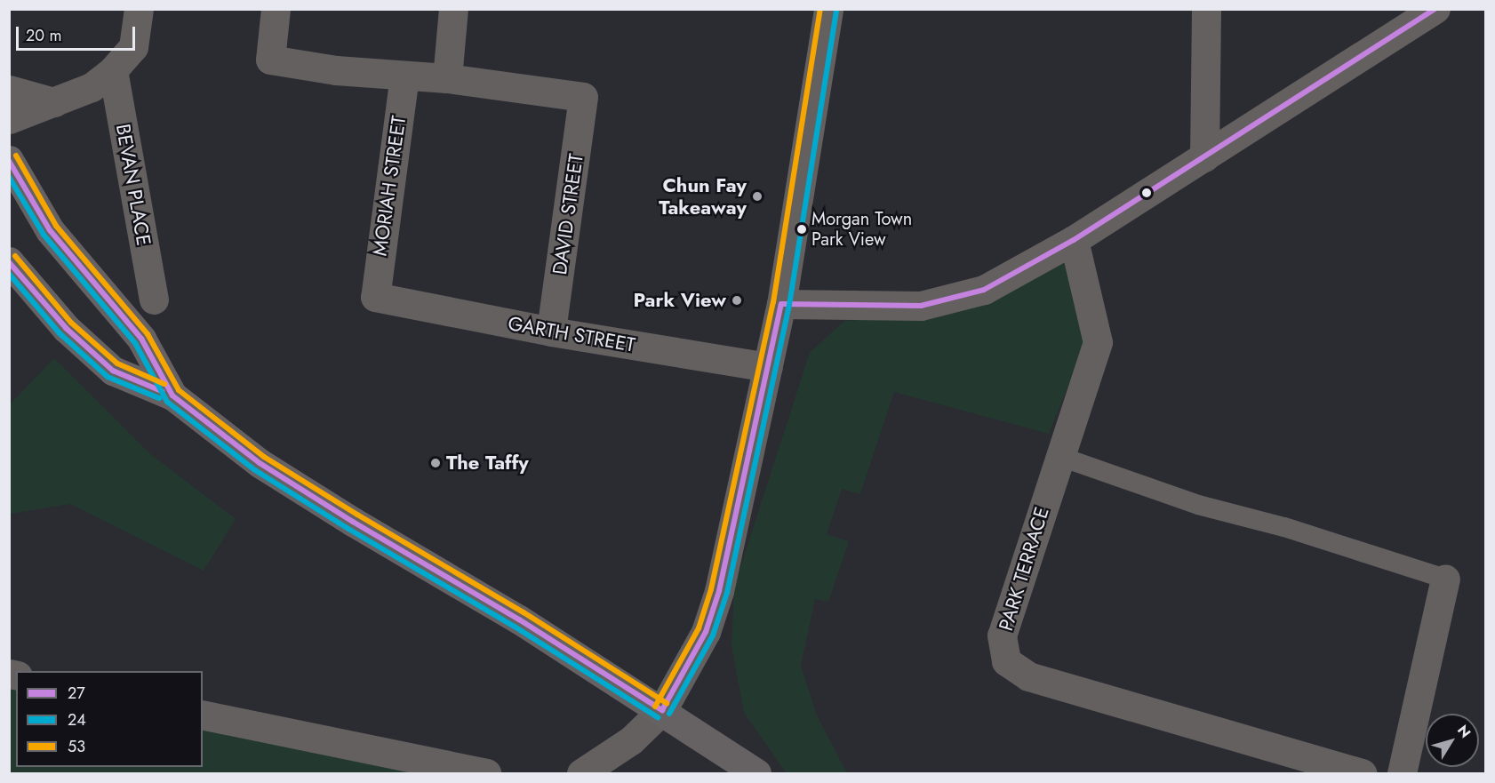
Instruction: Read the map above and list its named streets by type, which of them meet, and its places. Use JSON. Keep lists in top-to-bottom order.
{
  "streets": {
    "street": [
      "BEVAN PLACE",
      "MORIAH STREET",
      "DAVID STREET",
      "GARTH STREET",
      "PARK TERRACE"
    ]
  },
  "crossings": [
    ["MORIAH STREET", "GARTH STREET"],
    ["DAVID STREET", "GARTH STREET"]
  ],
  "places": [
    "Chun Fay Takeaway",
    "Morgan Town Park View",
    "Park View",
    "The Taffy"
  ],
  "lines": ["transit line 27", "transit line 53", "transit line 24"],
  "legend": ["27", "24", "53"],
  "scale_bar": "20 m",
  "north": "top right"
}
